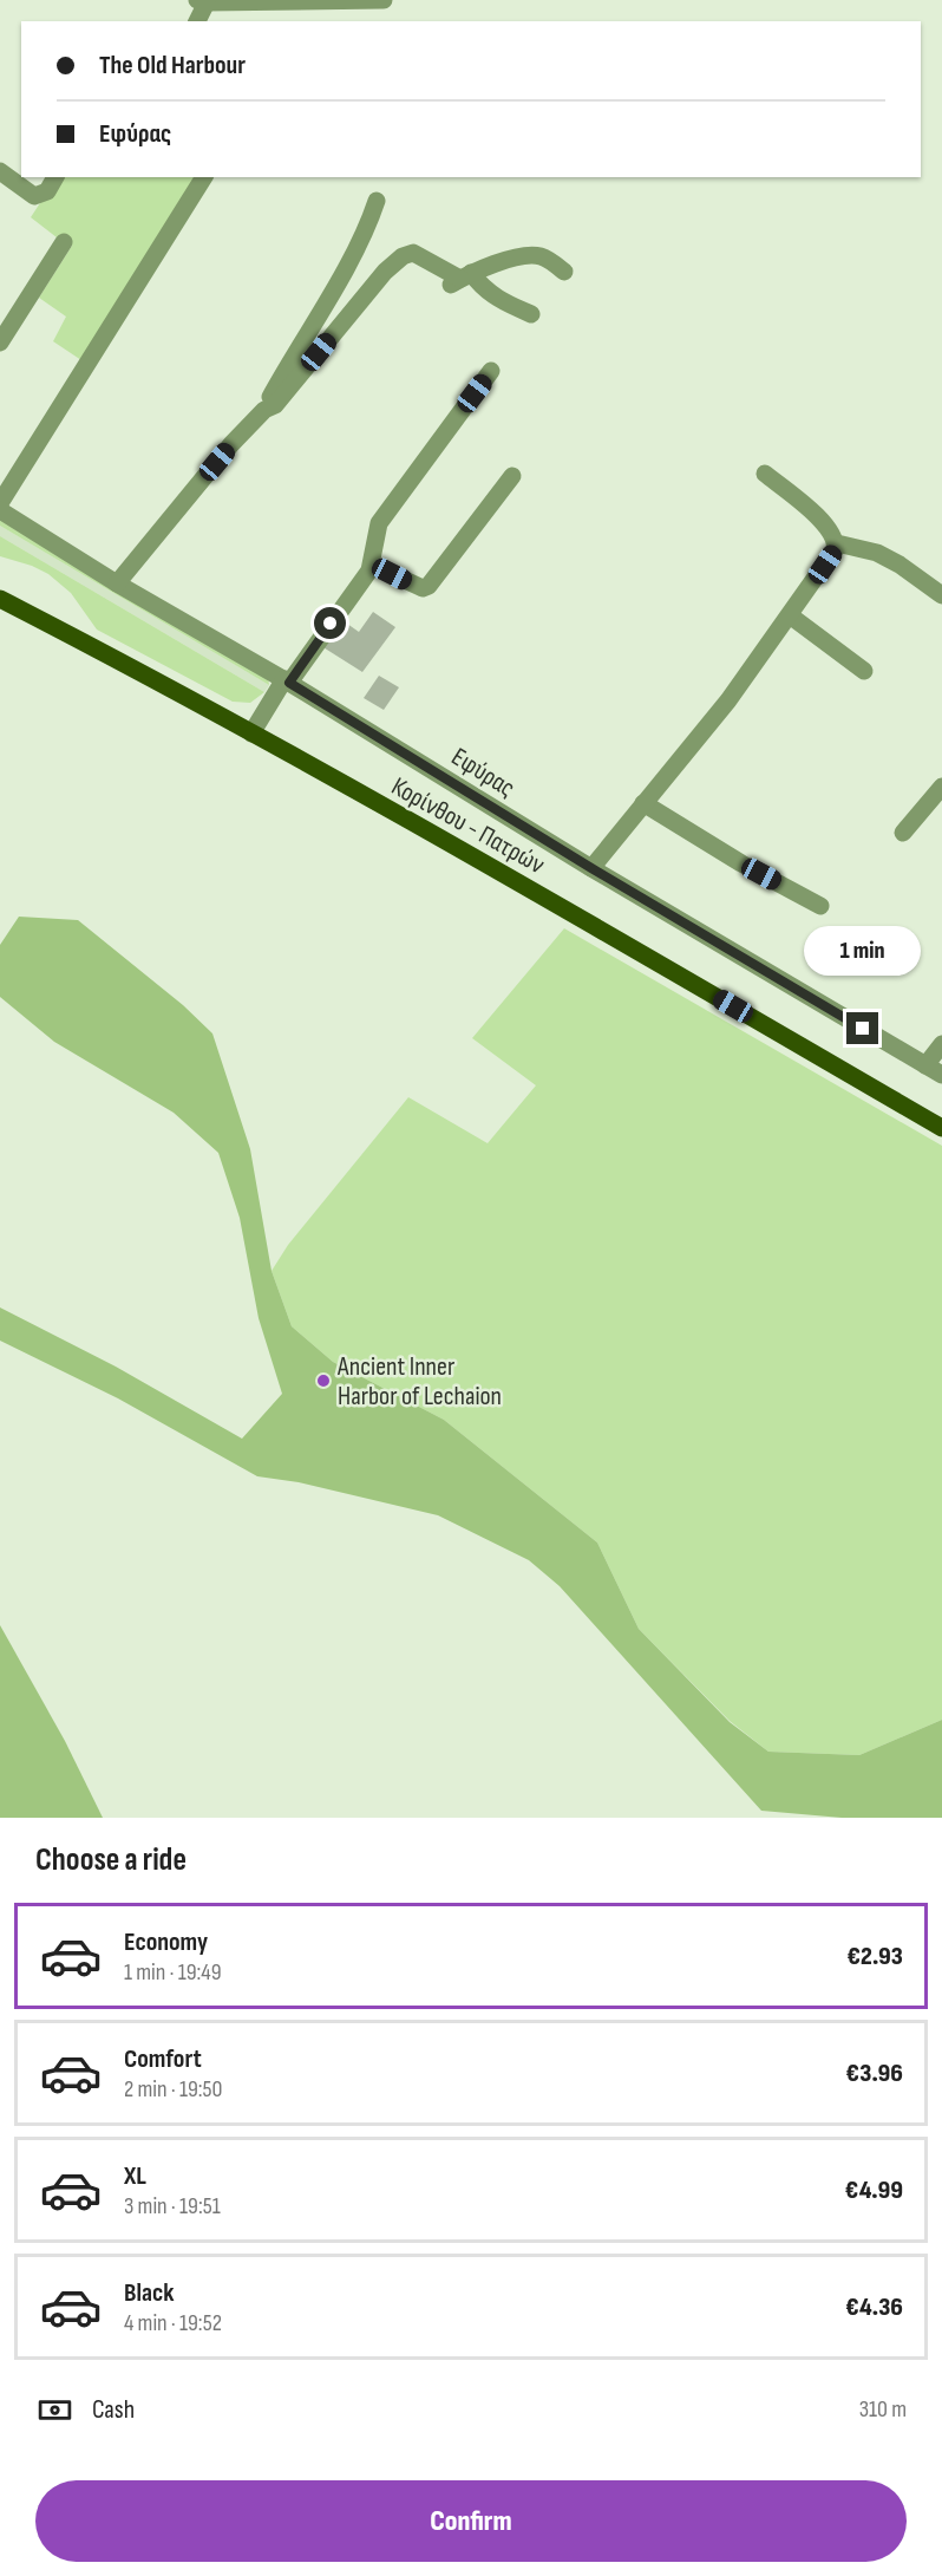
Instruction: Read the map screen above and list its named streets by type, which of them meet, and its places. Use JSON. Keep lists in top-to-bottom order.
{
  "streets": {
    "main road": ["Κορίνθου - Πατρών"],
    "street": ["Εφύρας"]
  },
  "places": ["Ancient Inner Harbor of Lechaion"],
  "page": {
    "banner": ["The Old Harbour", "Εφύρας"],
    "bubble": "1 min",
    "heading": "Choose a ride",
    "list": [
      {
        "name": "Economy",
        "note": "1 min · 19:49",
        "value": "€2.93"
      },
      {
        "name": "Comfort",
        "note": "2 min · 19:50",
        "value": "€3.96"
      },
      {
        "name": "XL",
        "note": "3 min · 19:51",
        "value": "€4.99"
      },
      {
        "name": "Black",
        "note": "4 min · 19:52",
        "value": "€4.36"
      }
    ],
    "pay": ["Cash", "310 m"],
    "buttons": "Confirm"
  }
}
